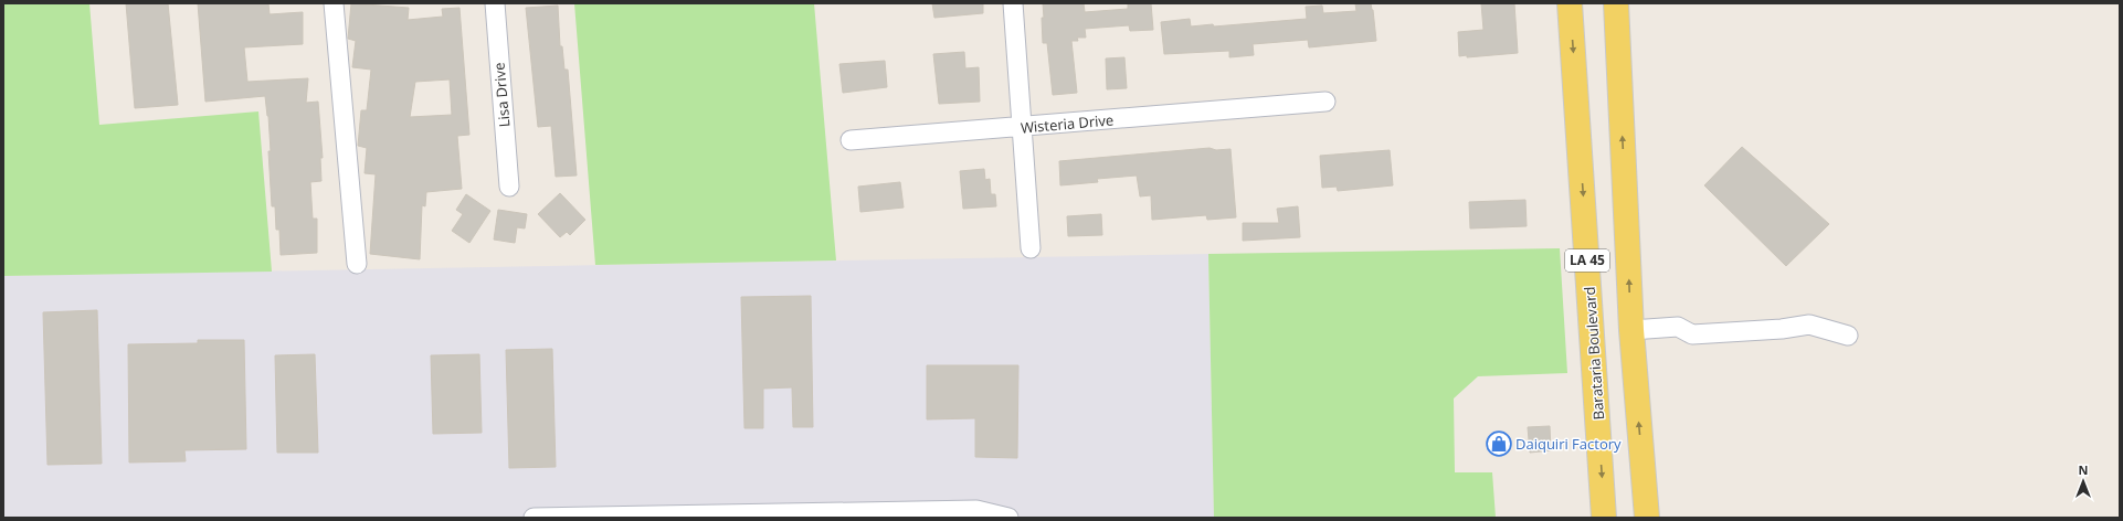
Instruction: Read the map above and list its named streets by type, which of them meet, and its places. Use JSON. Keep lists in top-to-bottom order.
{
  "streets": {
    "main road": ["LA 45", "Barataria Boulevard"],
    "street": ["Lisa Drive", "Wisteria Drive"]
  },
  "places": {
    "shop": ["Daiquiri Factory"]
  },
  "north": "top"
}
